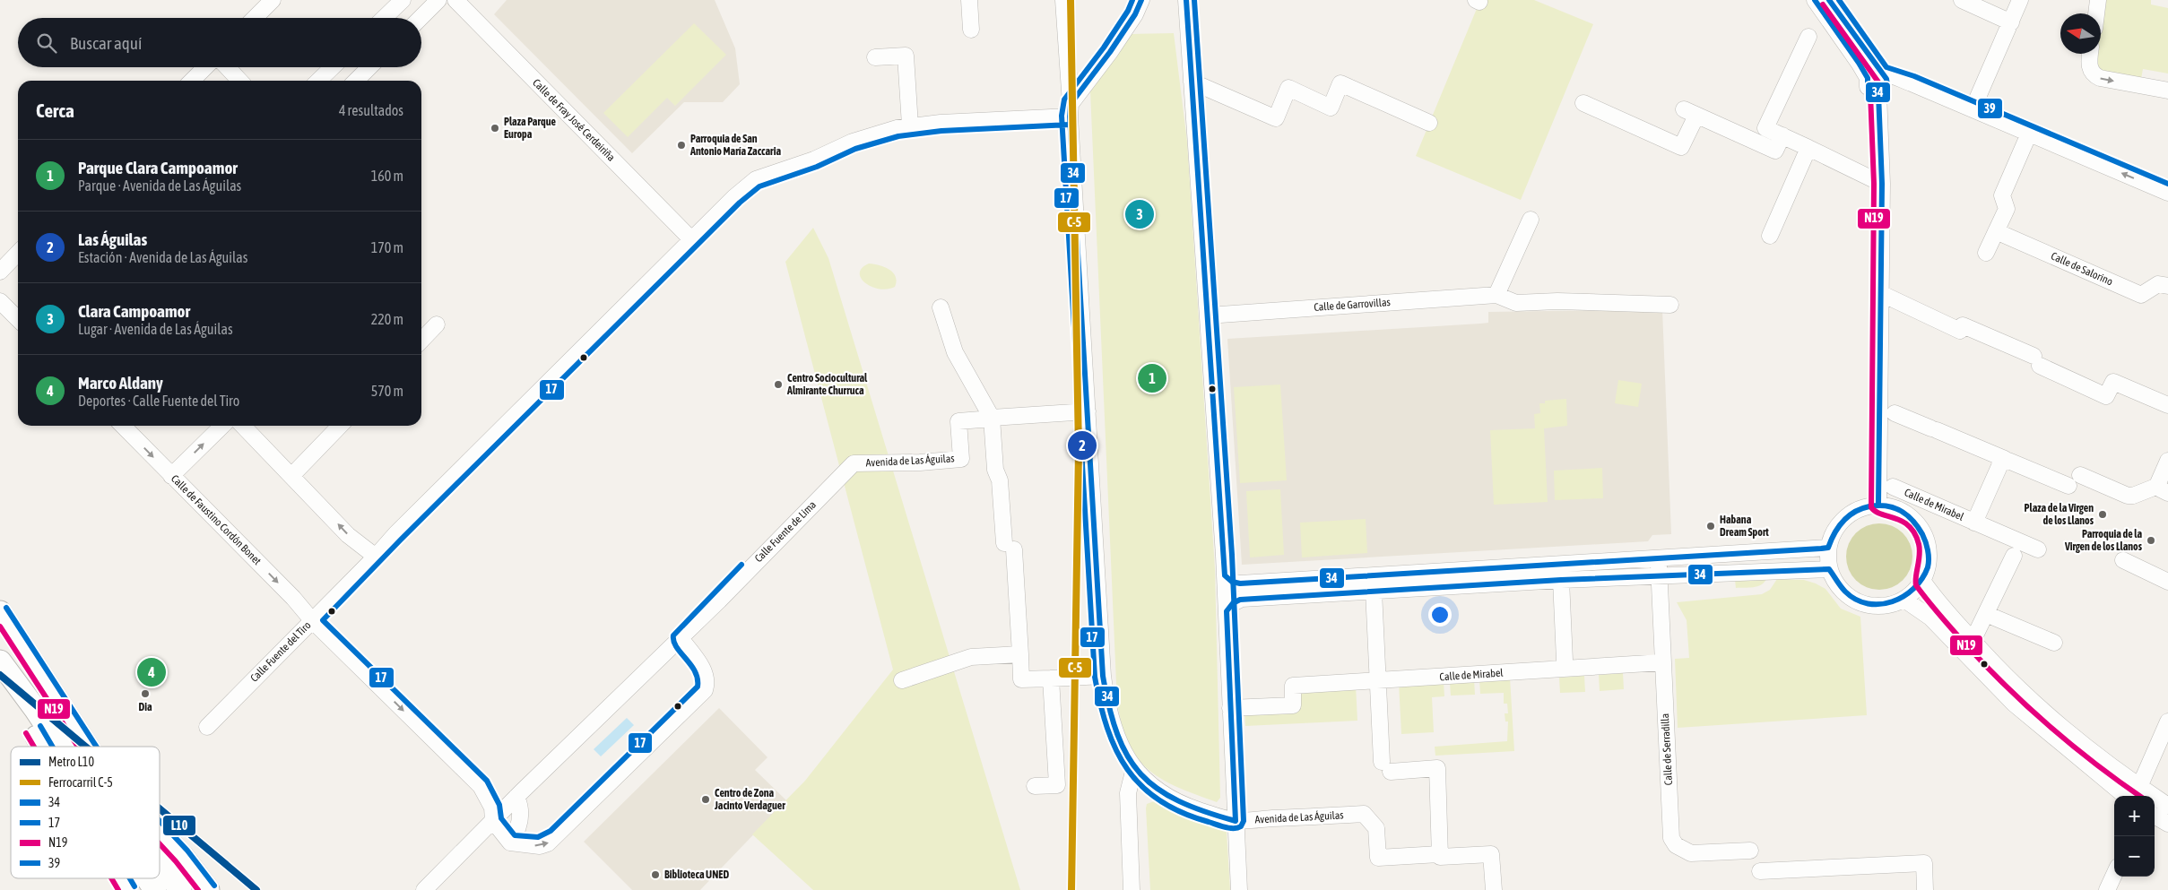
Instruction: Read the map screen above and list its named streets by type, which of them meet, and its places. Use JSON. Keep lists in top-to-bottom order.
{
  "streets": {
    "street": [
      "Calle de Fray José Cerdeiriña",
      "Calle de Salorino",
      "Calle de Garrovillas",
      "Avenida de Las Águilas",
      "Calle de Mirabel",
      "Calle de Faustino Cordón Bonet",
      "Calle Fuente de Lima",
      "Calle Fuente del Tiro",
      "Calle de Serradilla"
    ]
  },
  "crossings": [
    ["Calle de Fray José Cerdeiriña", "Calle Fuente del Tiro"],
    ["Avenida de Las Águilas", "Calle Fuente de Lima"],
    ["Avenida de Las Águilas", "Calle Fuente del Tiro"],
    ["Calle de Mirabel", "Calle de Serradilla"],
    ["Calle de Faustino Cordón Bonet", "Calle Fuente de Lima"],
    ["Calle de Faustino Cordón Bonet", "Calle Fuente del Tiro"]
  ],
  "places": [
    "Plaza Parque Europa",
    "Parroquia de San Antonio María Zaccaria",
    "Centro Sociocultural Almirante Churruca",
    "Plaza de la Virgen de los Llanos",
    "Habana Dream Sport",
    "Parroquia de la Virgen de los Llanos",
    "Dia",
    "Centro de Zona Jacinto Verdaguer",
    "Biblioteca UNED"
  ],
  "lines": [
    "rail line C-5",
    "transit line 34",
    "transit line 17",
    "transit line 39",
    "transit line N19",
    "metro line L10"
  ],
  "legend": [
    "Metro L10",
    "Ferrocarril C-5",
    "34",
    "17",
    "N19",
    "39"
  ],
  "north": "left",
  "page": {
    "search": "Buscar aquí",
    "heading": ["Cerca", "4 resultados"],
    "list": [
      {
        "mark": "1",
        "name": "Parque Clara Campoamor",
        "note": "Parque · Avenida de Las Águilas",
        "value": "160 m"
      },
      {
        "mark": "2",
        "name": "Las Águilas",
        "note": "Estación · Avenida de Las Águilas",
        "value": "170 m"
      },
      {
        "mark": "3",
        "name": "Clara Campoamor",
        "note": "Lugar · Avenida de Las Águilas",
        "value": "220 m"
      },
      {
        "mark": "4",
        "name": "Marco Aldany",
        "note": "Deportes · Calle Fuente del Tiro",
        "value": "570 m"
      }
    ],
    "pins": [
      "3",
      "1",
      "2",
      "4"
    ],
    "map_buttons": ["+", "−"]
  }
}
